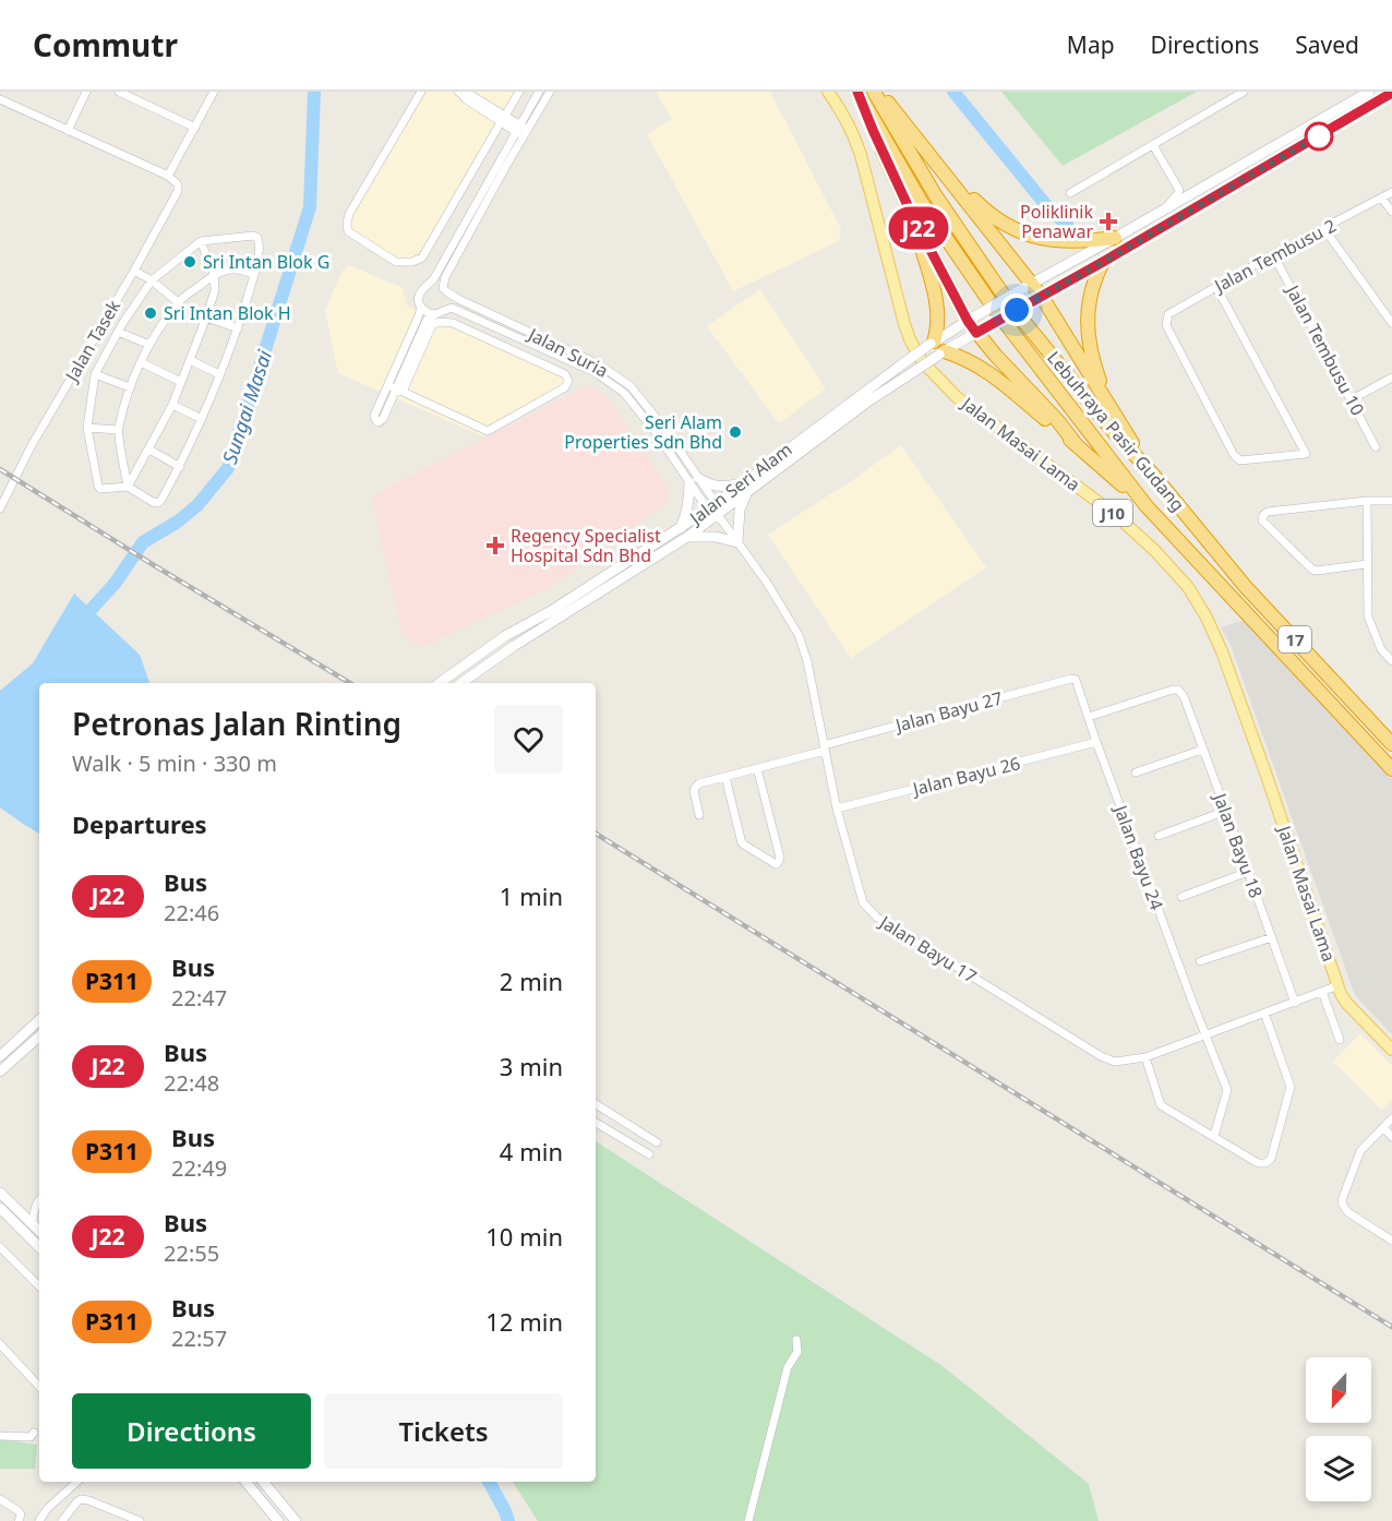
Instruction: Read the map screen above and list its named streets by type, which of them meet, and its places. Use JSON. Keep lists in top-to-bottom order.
{
  "streets": {
    "highway": ["Lebuhraya Pasir Gudang", "17"],
    "main road": ["Jalan Masai Lama", "Jalan Seri Alam", "J10"],
    "street": [
      "Jalan Tembusu 2",
      "Jalan Tasek",
      "Jalan Tembusu 10",
      "Jalan Suria",
      "Jalan Bayu 27",
      "Jalan Bayu 26",
      "Jalan Bayu 18",
      "Jalan Bayu 24",
      "Jalan Bayu 17"
    ]
  },
  "crossings": [
    ["Jalan Tembusu 2", "Jalan Tembusu 10"],
    ["Jalan Suria", "Jalan Seri Alam"],
    ["Jalan Suria", "Jalan Bayu 17"],
    ["Jalan Masai Lama", "Jalan Bayu 17"],
    ["Jalan Seri Alam", "Jalan Bayu 17"],
    ["Jalan Bayu 27", "Jalan Bayu 24"],
    ["Jalan Bayu 27", "Jalan Bayu 17"],
    ["Jalan Bayu 26", "Jalan Bayu 24"],
    ["Jalan Bayu 26", "Jalan Bayu 17"],
    ["Jalan Bayu 18", "Jalan Bayu 24"],
    ["Jalan Bayu 18", "Jalan Bayu 17"],
    ["Jalan Bayu 24", "Jalan Bayu 17"]
  ],
  "water": ["Sungai Masai"],
  "places": {
    "health": ["Poliklinik Penawar", "Regency Specialist Hospital Sdn Bhd"],
    "other": ["Sri Intan Blok G", "Sri Intan Blok H", "Seri Alam Properties Sdn Bhd"]
  },
  "lines": ["bus line J22"],
  "north": "bottom",
  "page": {
    "header": "Commutr",
    "nav": ["Map", "Directions", "Saved"],
    "on_map": "J22",
    "heading": [
      ["Petronas Jalan Rinting", "Walk · 5 min · 330 m"],
      "Departures"
    ],
    "list": [
      {
        "mark": "J22",
        "name": "Bus",
        "note": "22:46",
        "value": "1 min"
      },
      {
        "mark": "P311",
        "name": "Bus",
        "note": "22:47",
        "value": "2 min"
      },
      {
        "mark": "J22",
        "name": "Bus",
        "note": "22:48",
        "value": "3 min"
      },
      {
        "mark": "P311",
        "name": "Bus",
        "note": "22:49",
        "value": "4 min"
      },
      {
        "mark": "J22",
        "name": "Bus",
        "note": "22:55",
        "value": "10 min"
      },
      {
        "mark": "P311",
        "name": "Bus",
        "note": "22:57",
        "value": "12 min"
      }
    ],
    "buttons": ["Directions", "Tickets"]
  }
}
